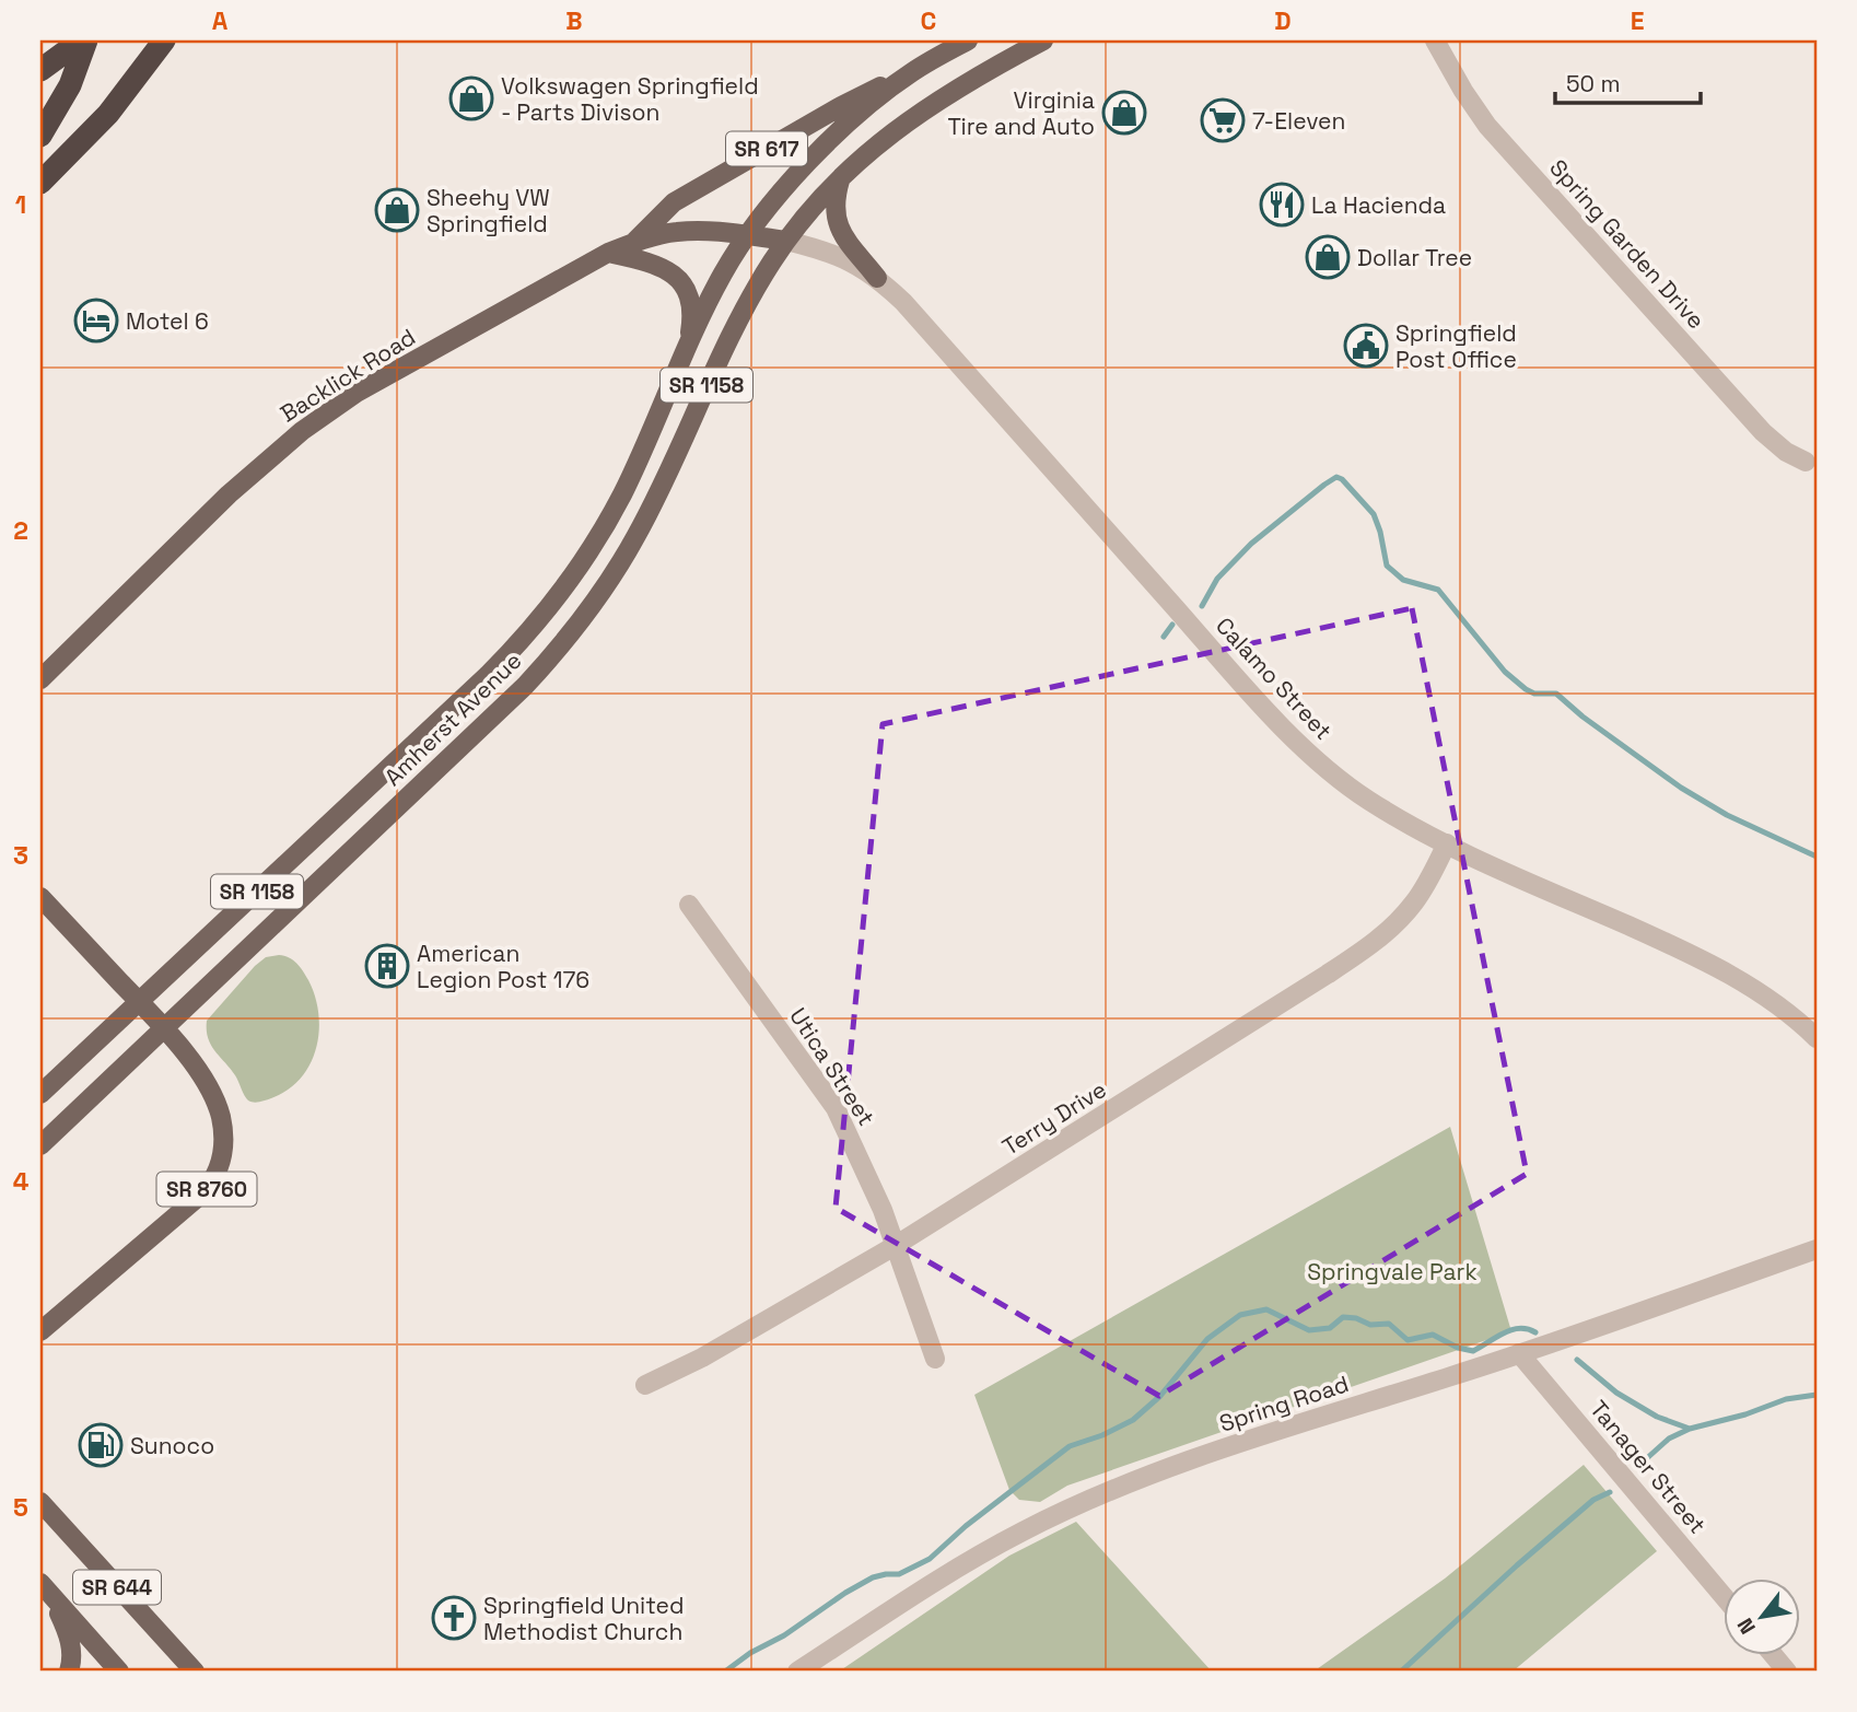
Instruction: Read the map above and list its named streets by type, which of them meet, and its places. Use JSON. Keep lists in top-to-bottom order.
{
  "streets": {
    "main road": [
      "SR 617",
      "Backlick Road",
      "SR 1158",
      "Amherst Avenue",
      "SR 8760",
      "SR 644"
    ],
    "street": [
      "Spring Garden Drive",
      "Calamo Street",
      "Utica Street",
      "Terry Drive",
      "Spring Road",
      "Tanager Street"
    ]
  },
  "crossings": [
    ["SR 617", "Backlick Road"],
    ["SR 617", "SR 1158"],
    ["SR 617", "Calamo Street"],
    ["SR 617", "Amherst Avenue"],
    ["Backlick Road", "SR 1158"],
    ["Backlick Road", "Calamo Street"],
    ["Backlick Road", "Amherst Avenue"],
    ["SR 1158", "Amherst Avenue"],
    ["Calamo Street", "Amherst Avenue"],
    ["Calamo Street", "Terry Drive"],
    ["Amherst Avenue", "SR 8760"],
    ["Utica Street", "Terry Drive"],
    ["Spring Road", "Tanager Street"]
  ],
  "parks": ["Springvale Park"],
  "places": {
    "shop": [
      "Volkswagen Springfield - Parts Divison",
      "Virginia Tire and Auto",
      "Sheehy VW Springfield",
      "Dollar Tree"
    ],
    "supermarket": ["7-Eleven"],
    "restaurant": ["La Hacienda"],
    "hotel": ["Motel 6"],
    "public building": ["Springfield Post Office"],
    "building": ["American Legion Post 176"],
    "fuel station": ["Sunoco"],
    "church": ["Springfield United Methodist Church"]
  },
  "scale_bar": "50 m",
  "north": "bottom left",
  "grid": {
    "columns": [
      "A",
      "B",
      "C",
      "D",
      "E"
    ],
    "rows": [
      "1",
      "2",
      "3",
      "4",
      "5"
    ]
  }
}
